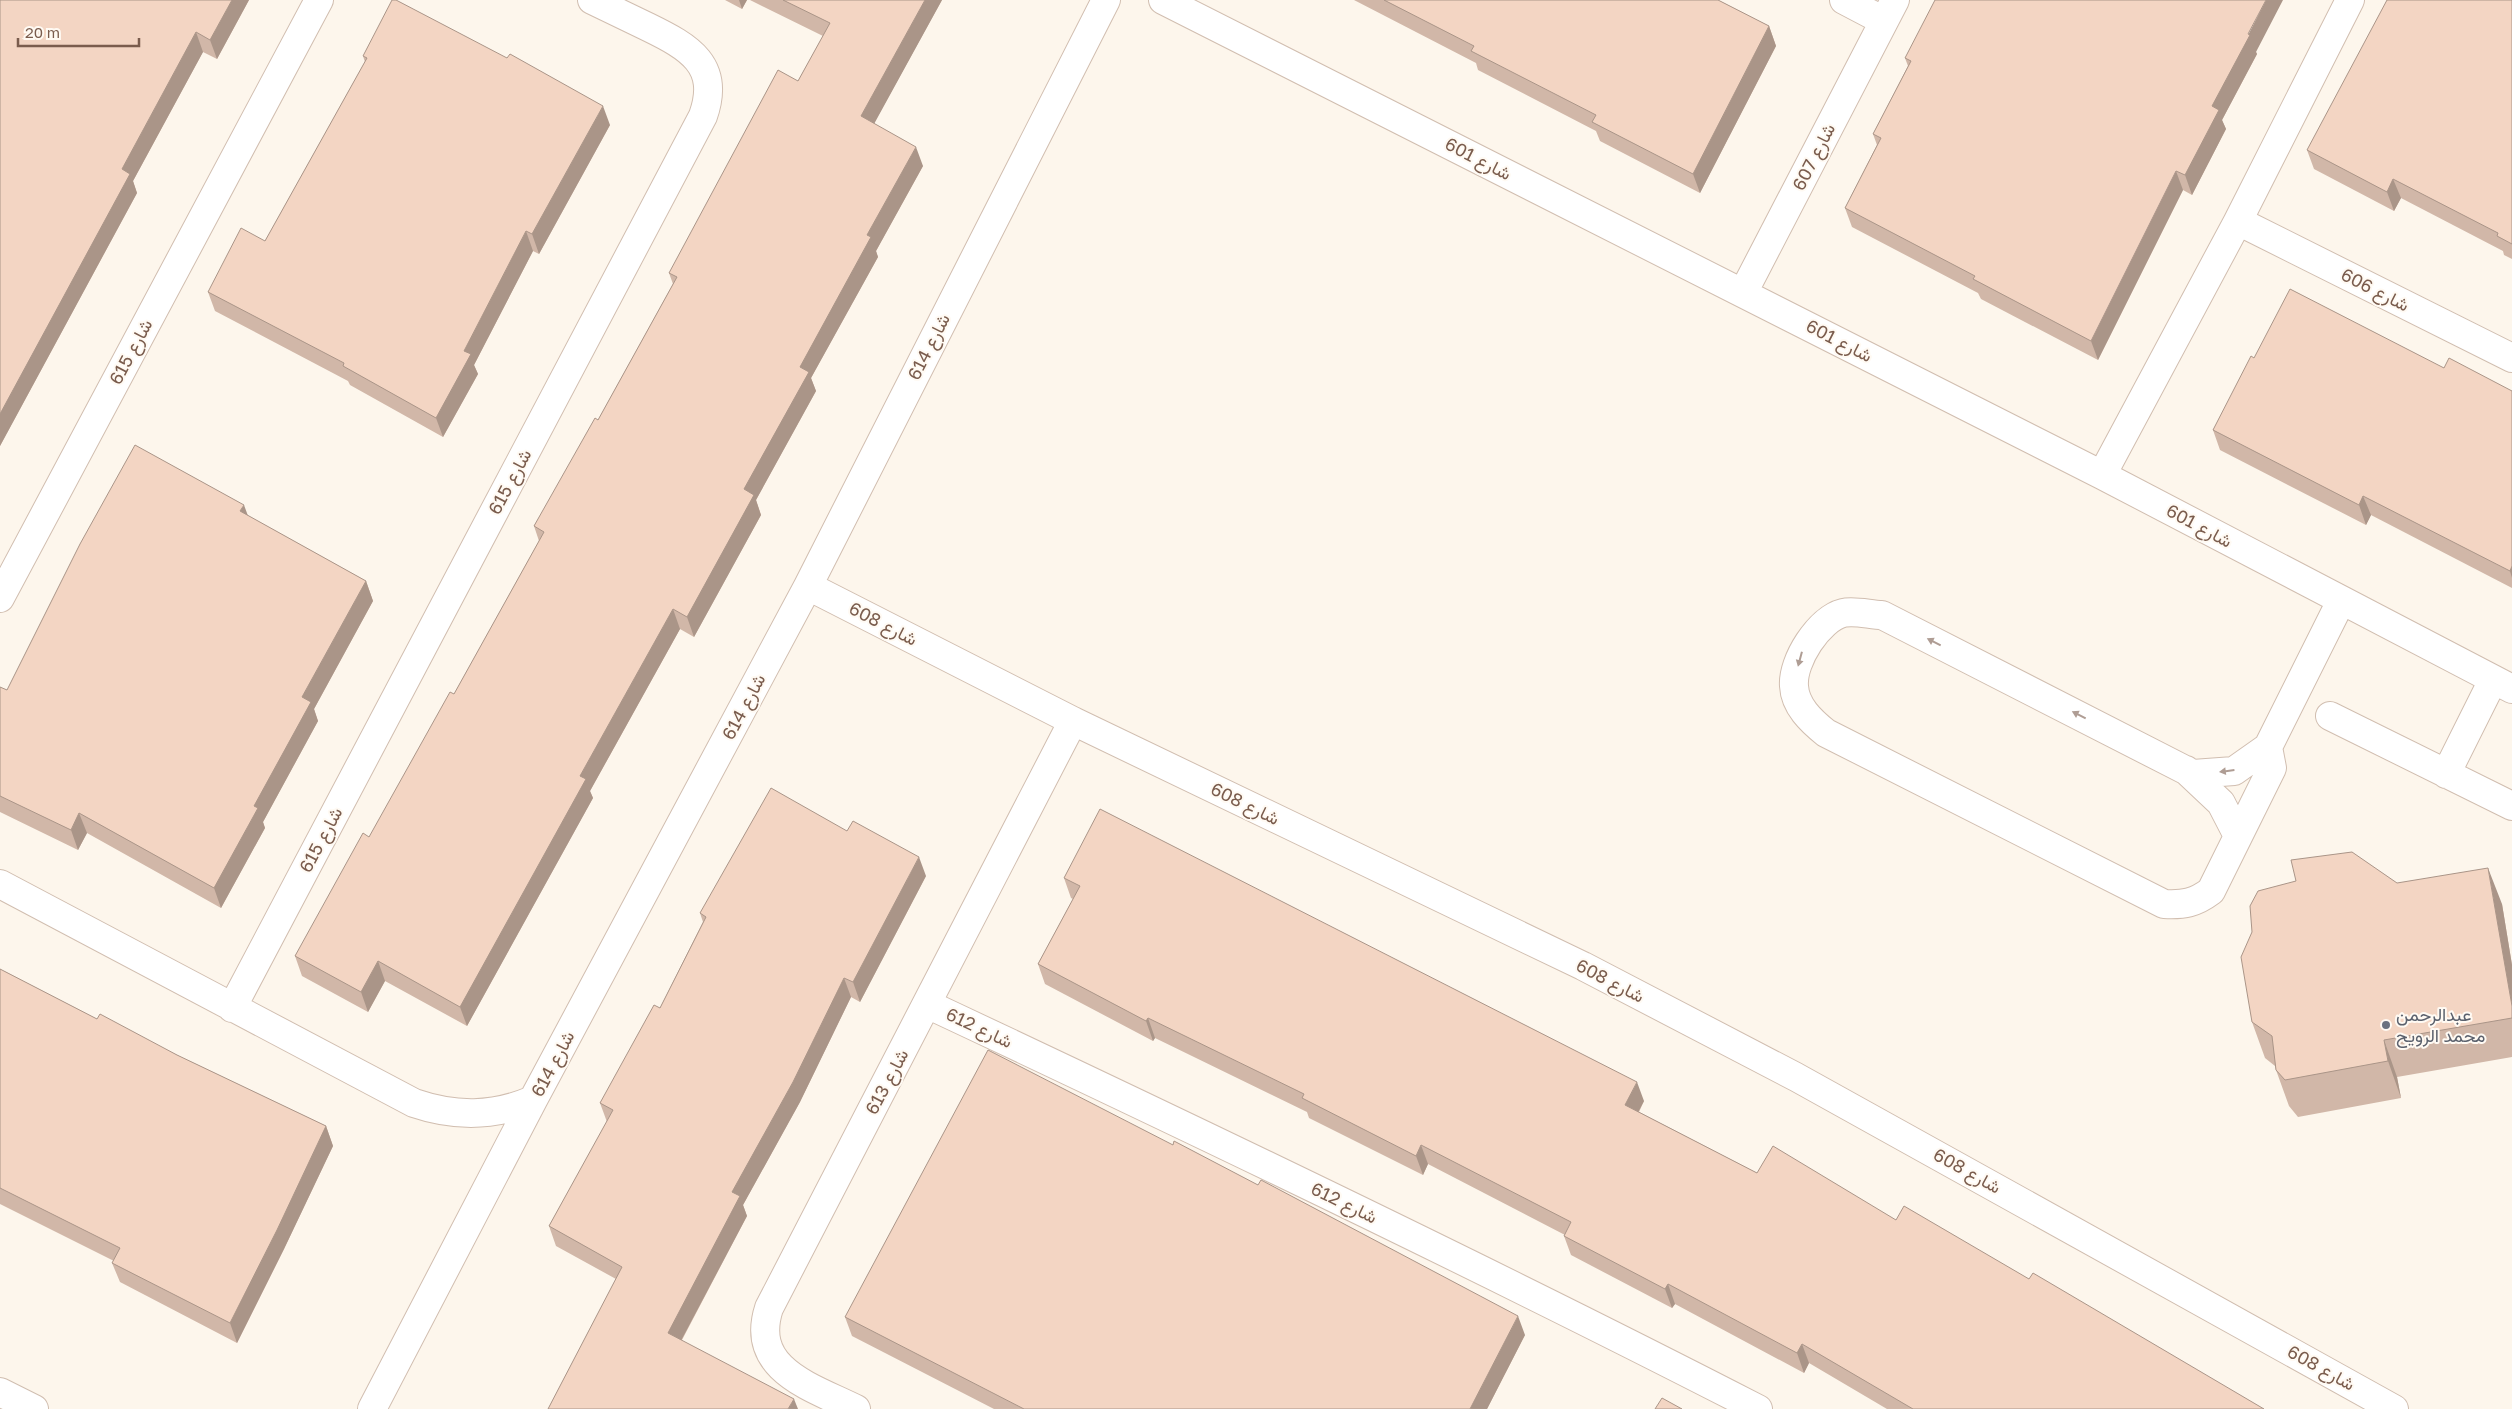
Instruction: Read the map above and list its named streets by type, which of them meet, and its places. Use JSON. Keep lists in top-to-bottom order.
{
  "streets": {
    "street": [
      "شارع 607",
      "شارع 601",
      "شارع 606",
      "شارع 614",
      "شارع 615",
      "شارع 608",
      "شارع 612",
      "شارع 613"
    ]
  },
  "crossings": [
    ["شارع 607", "شارع 601"],
    ["شارع 614", "شارع 608"],
    ["شارع 608", "شارع 613"],
    ["شارع 612", "شارع 613"]
  ],
  "places": ["عبدالرحمن محمد الرويح"],
  "scale_bar": "20 m"
}
